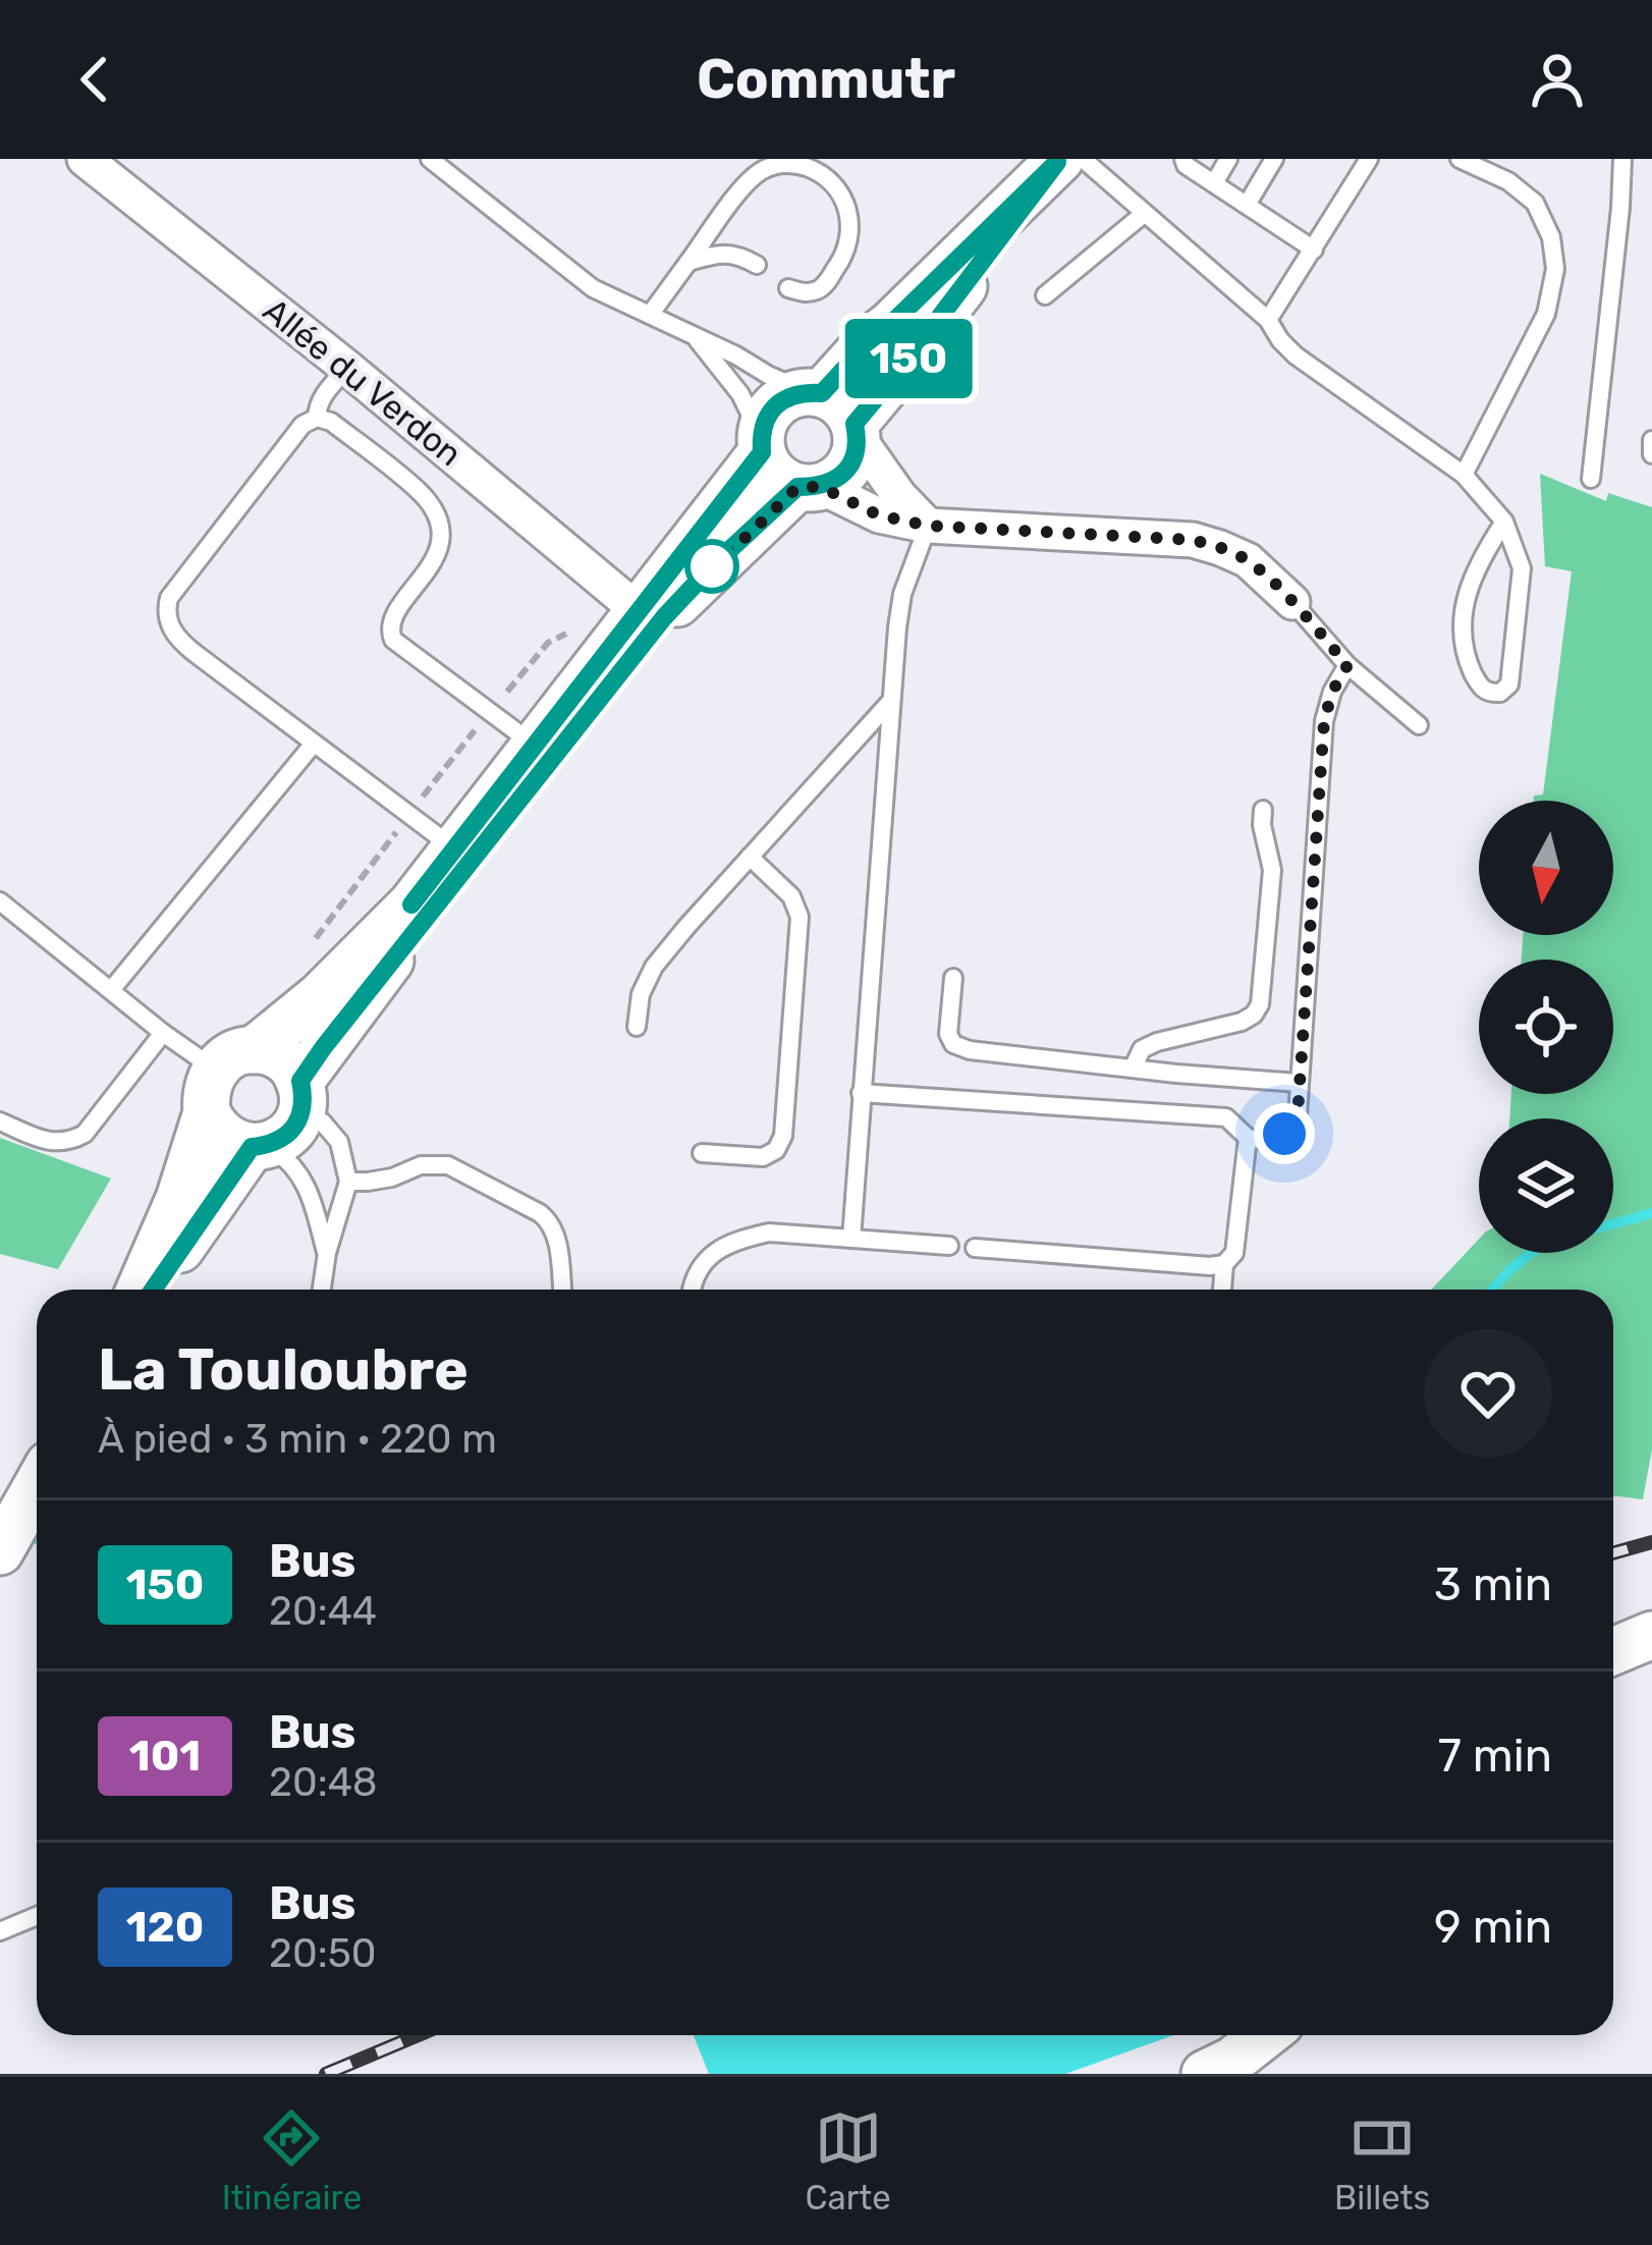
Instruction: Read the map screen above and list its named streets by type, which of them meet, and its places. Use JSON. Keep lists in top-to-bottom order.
{
  "streets": {
    "street": ["Allée du Verdon"]
  },
  "lines": ["bus line 150"],
  "north": "bottom",
  "page": {
    "header": "Commutr",
    "on_map": "150",
    "heading": ["La Touloubre", "À pied · 3 min · 220 m"],
    "list": [
      {
        "mark": "150",
        "name": "Bus",
        "note": "20:44",
        "value": "3 min"
      },
      {
        "mark": "101",
        "name": "Bus",
        "note": "20:48",
        "value": "7 min"
      },
      {
        "mark": "120",
        "name": "Bus",
        "note": "20:50",
        "value": "9 min"
      }
    ],
    "tabs": ["Itinéraire", "Carte", "Billets"]
  }
}
